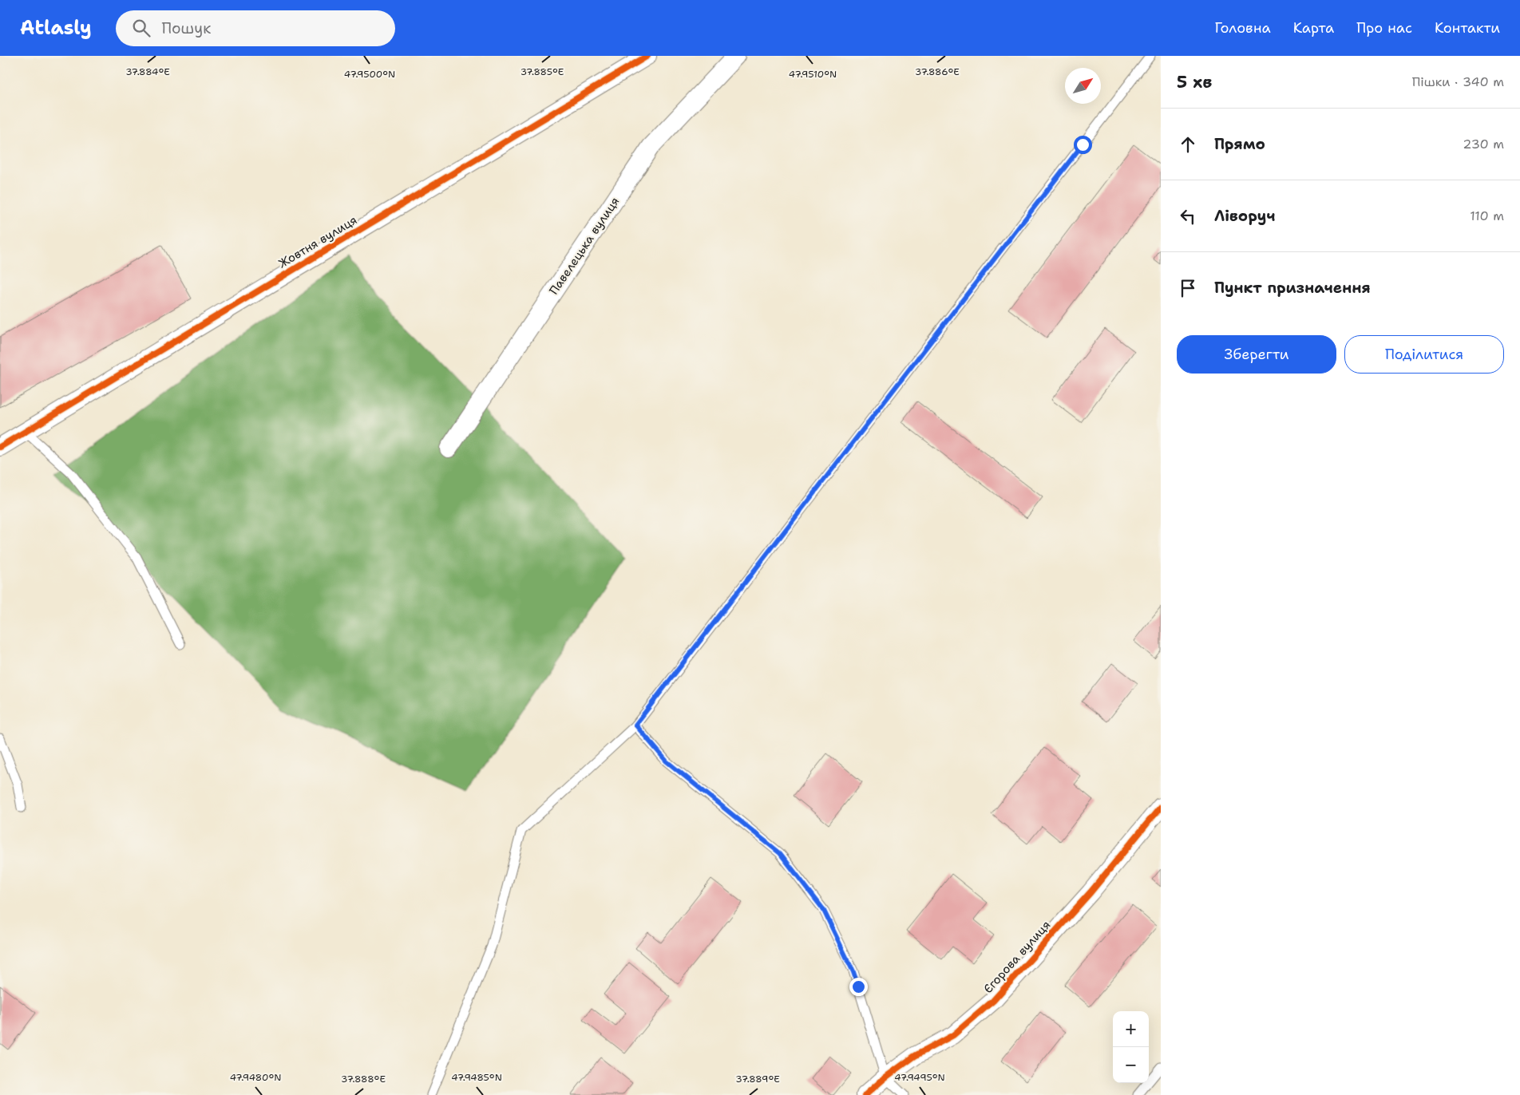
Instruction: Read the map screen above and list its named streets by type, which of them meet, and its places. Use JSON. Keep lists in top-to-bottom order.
{
  "streets": {
    "street": ["Жовтня вулиця", "Павелецька вулиця", "Єгорова вулиця"]
  },
  "north": "top right",
  "page": {
    "header": "Atlasly",
    "search": "Пошук",
    "nav": [
      "Головна",
      "Карта",
      "Про нас",
      "Контакти"
    ],
    "heading": ["5 хв", "Пішки · 340 m"],
    "list": [
      ["Прямо", "230 m"],
      ["Ліворуч", "110 m"],
      "Пункт призначення"
    ],
    "buttons": ["Зберегти", "Поділитися"],
    "map_buttons": ["+", "−"]
  },
  "coordinates": [
    "37.884°E",
    "37.885°E",
    "37.886°E",
    "47.9500°N",
    "47.9510°N",
    "47.9480°N",
    "47.9485°N",
    "47.9495°N",
    "37.888°E",
    "37.889°E"
  ]
}
